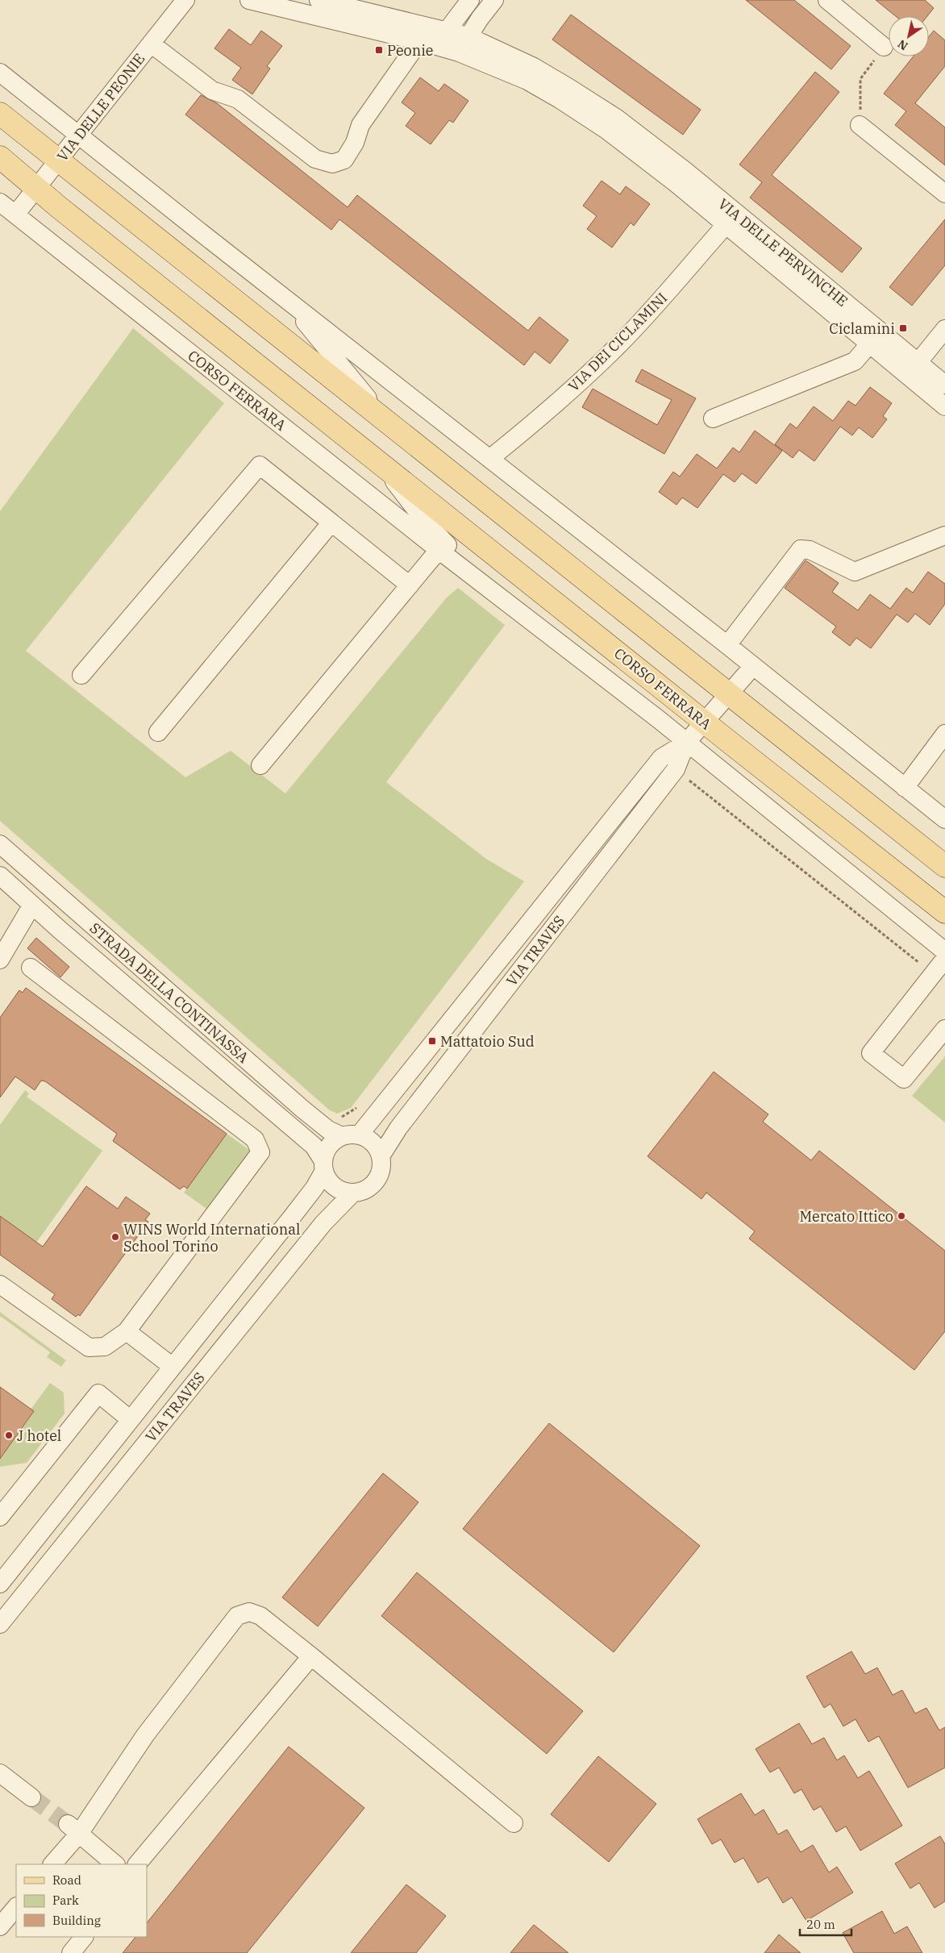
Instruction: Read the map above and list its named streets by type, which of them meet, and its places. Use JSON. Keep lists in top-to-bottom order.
{
  "streets": {
    "main road": ["CORSO FERRARA"],
    "street": [
      "VIA DELLE PEONIE",
      "VIA DELLE PERVINCHE",
      "VIA DEI CICLAMINI",
      "VIA TRAVES",
      "STRADA DELLA CONTINASSA"
    ]
  },
  "crossings": [
    ["VIA DELLE PEONIE", "CORSO FERRARA"],
    ["VIA DELLE PERVINCHE", "VIA DEI CICLAMINI"],
    ["CORSO FERRARA", "VIA TRAVES"],
    ["VIA TRAVES", "STRADA DELLA CONTINASSA"]
  ],
  "places": {
    "transit": ["Peonie", "Ciclamini", "Mattatoio Sud"],
    "other": ["Mercato Ittico", "WINS World International School Torino", "J hotel"]
  },
  "legend": ["Road", "Park", "Building"],
  "scale_bar": "20 m",
  "north": "bottom left"
}
